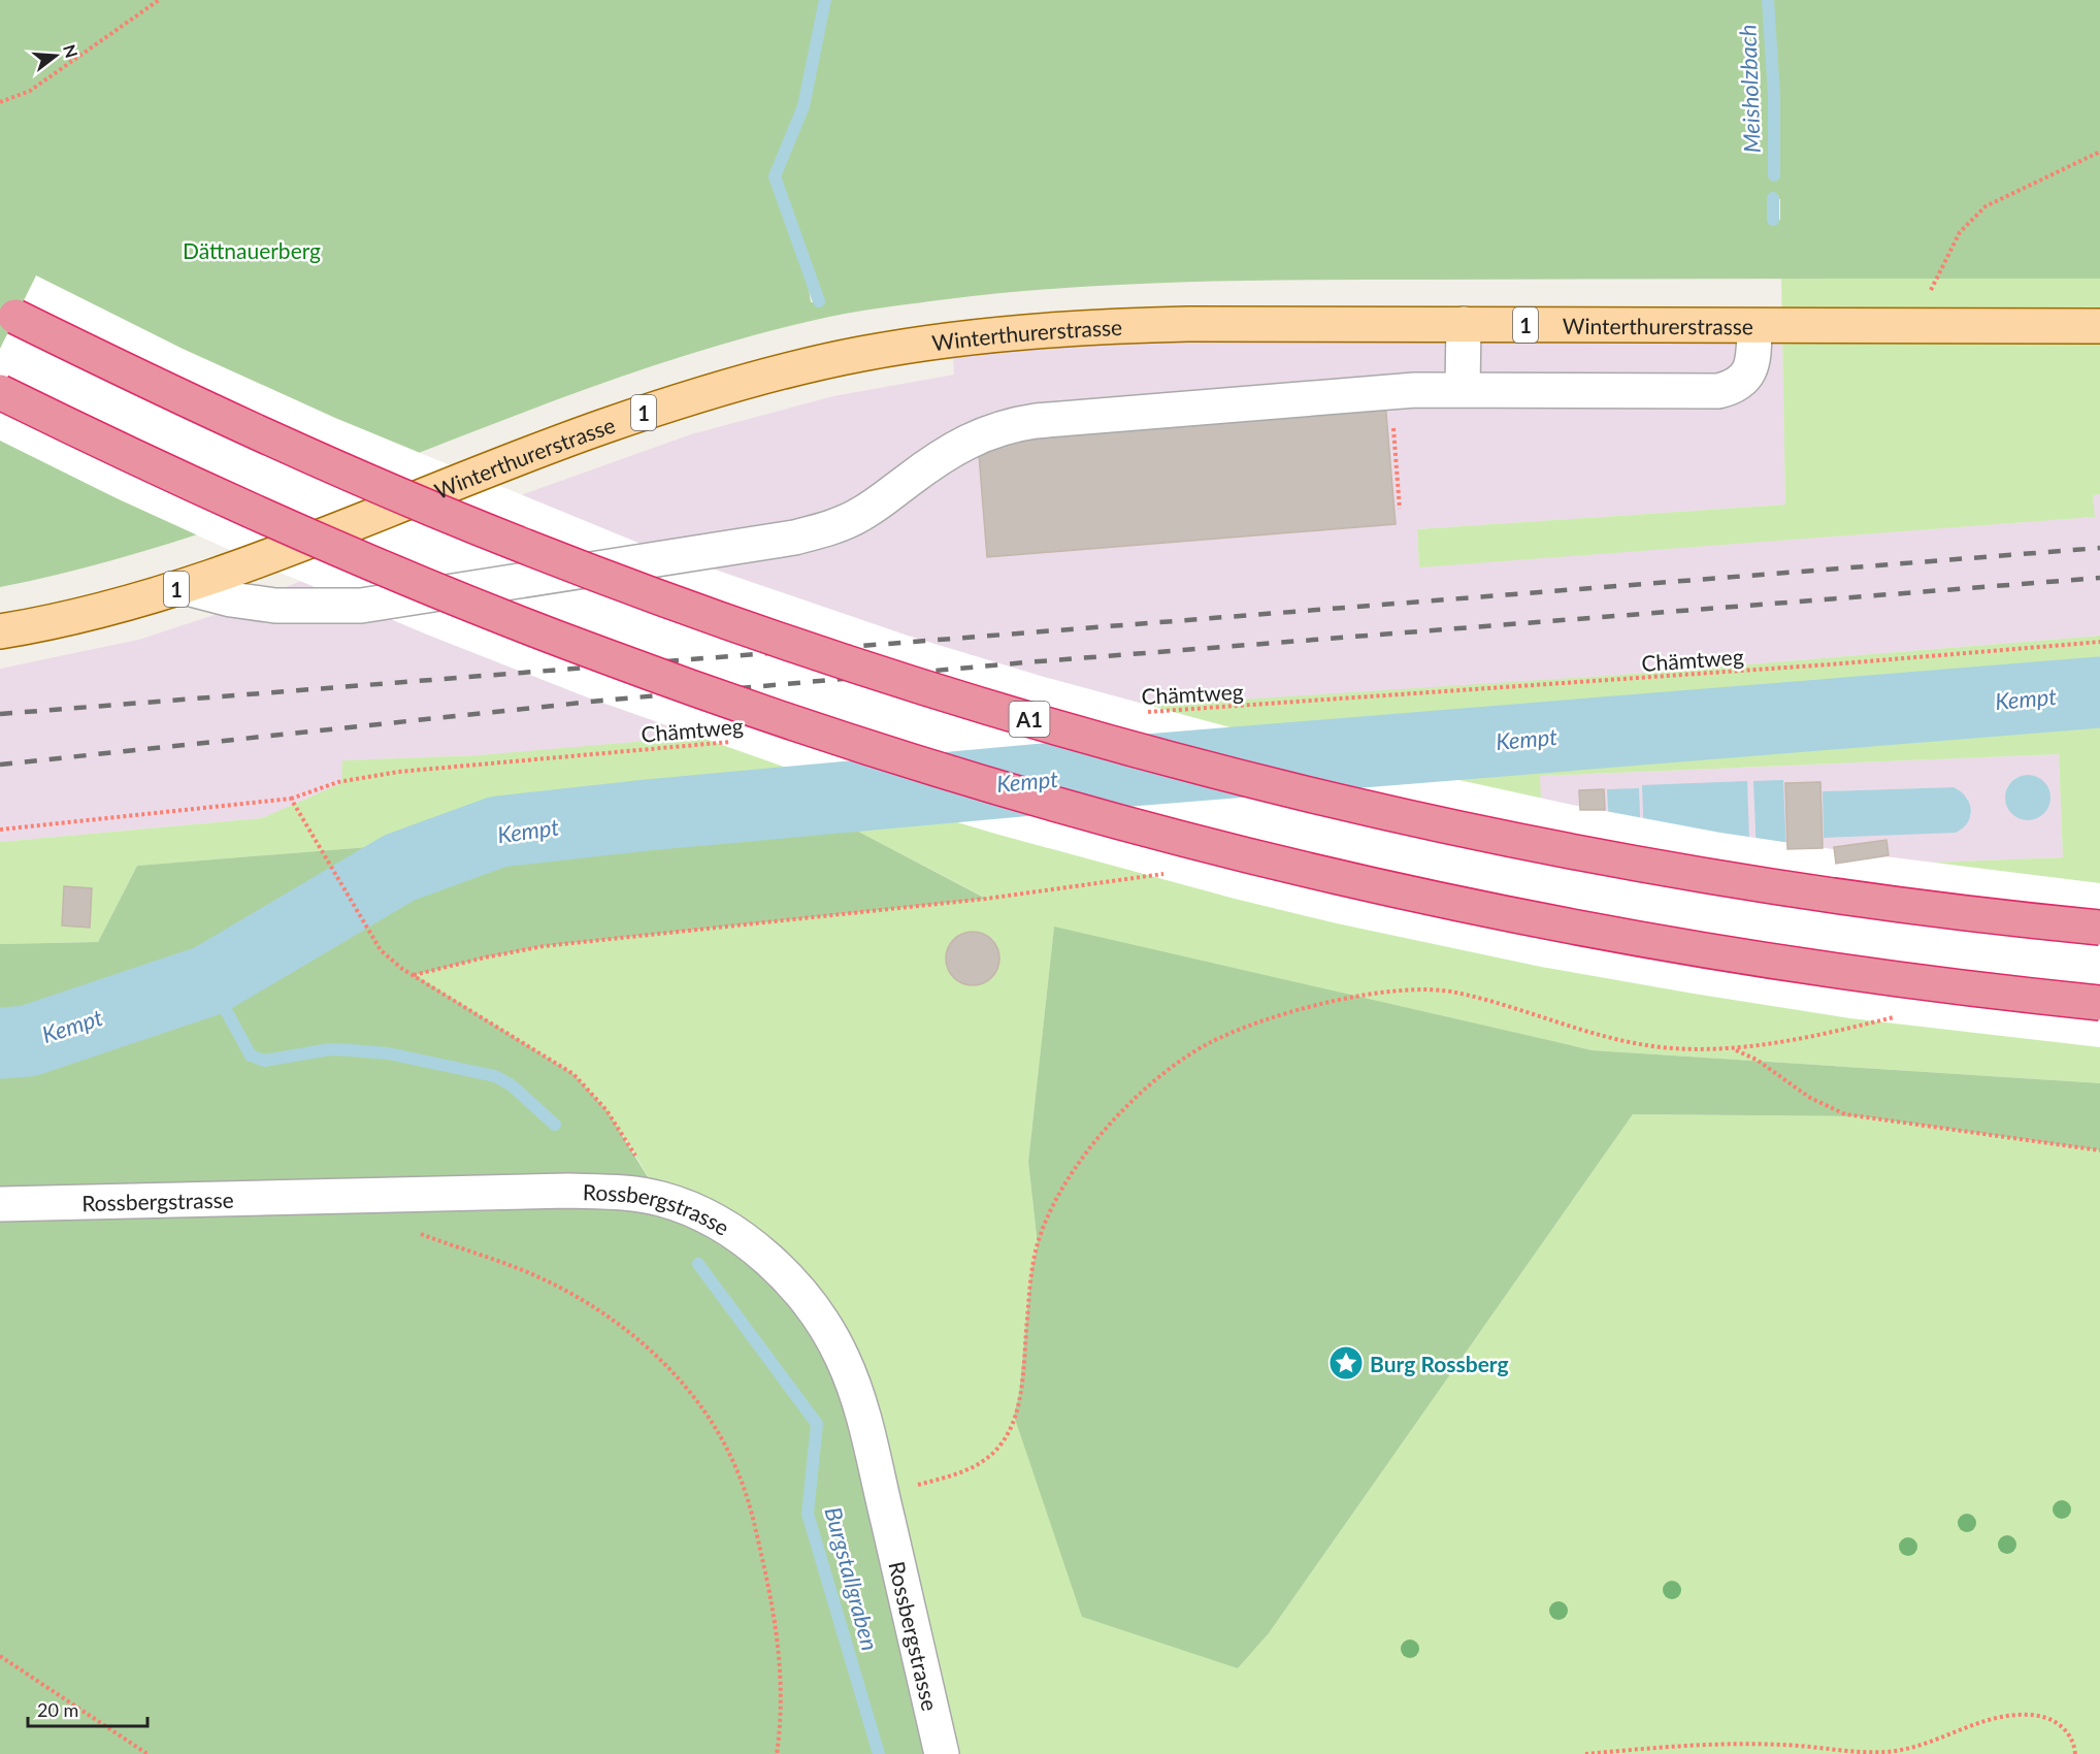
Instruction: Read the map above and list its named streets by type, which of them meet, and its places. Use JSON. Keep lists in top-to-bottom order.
{
  "streets": {
    "highway": ["A1"],
    "main road": ["1", "Winterthurerstrasse"],
    "street": ["Rossbergstrasse"],
    "path": ["Chämtweg"]
  },
  "water": ["Meisholzbach", "Kempt", "Burgstallgraben"],
  "parks": ["Dättnauerberg"],
  "places": {
    "place": ["Burg Rossberg"]
  },
  "scale_bar": "20 m",
  "north": "right"
}
